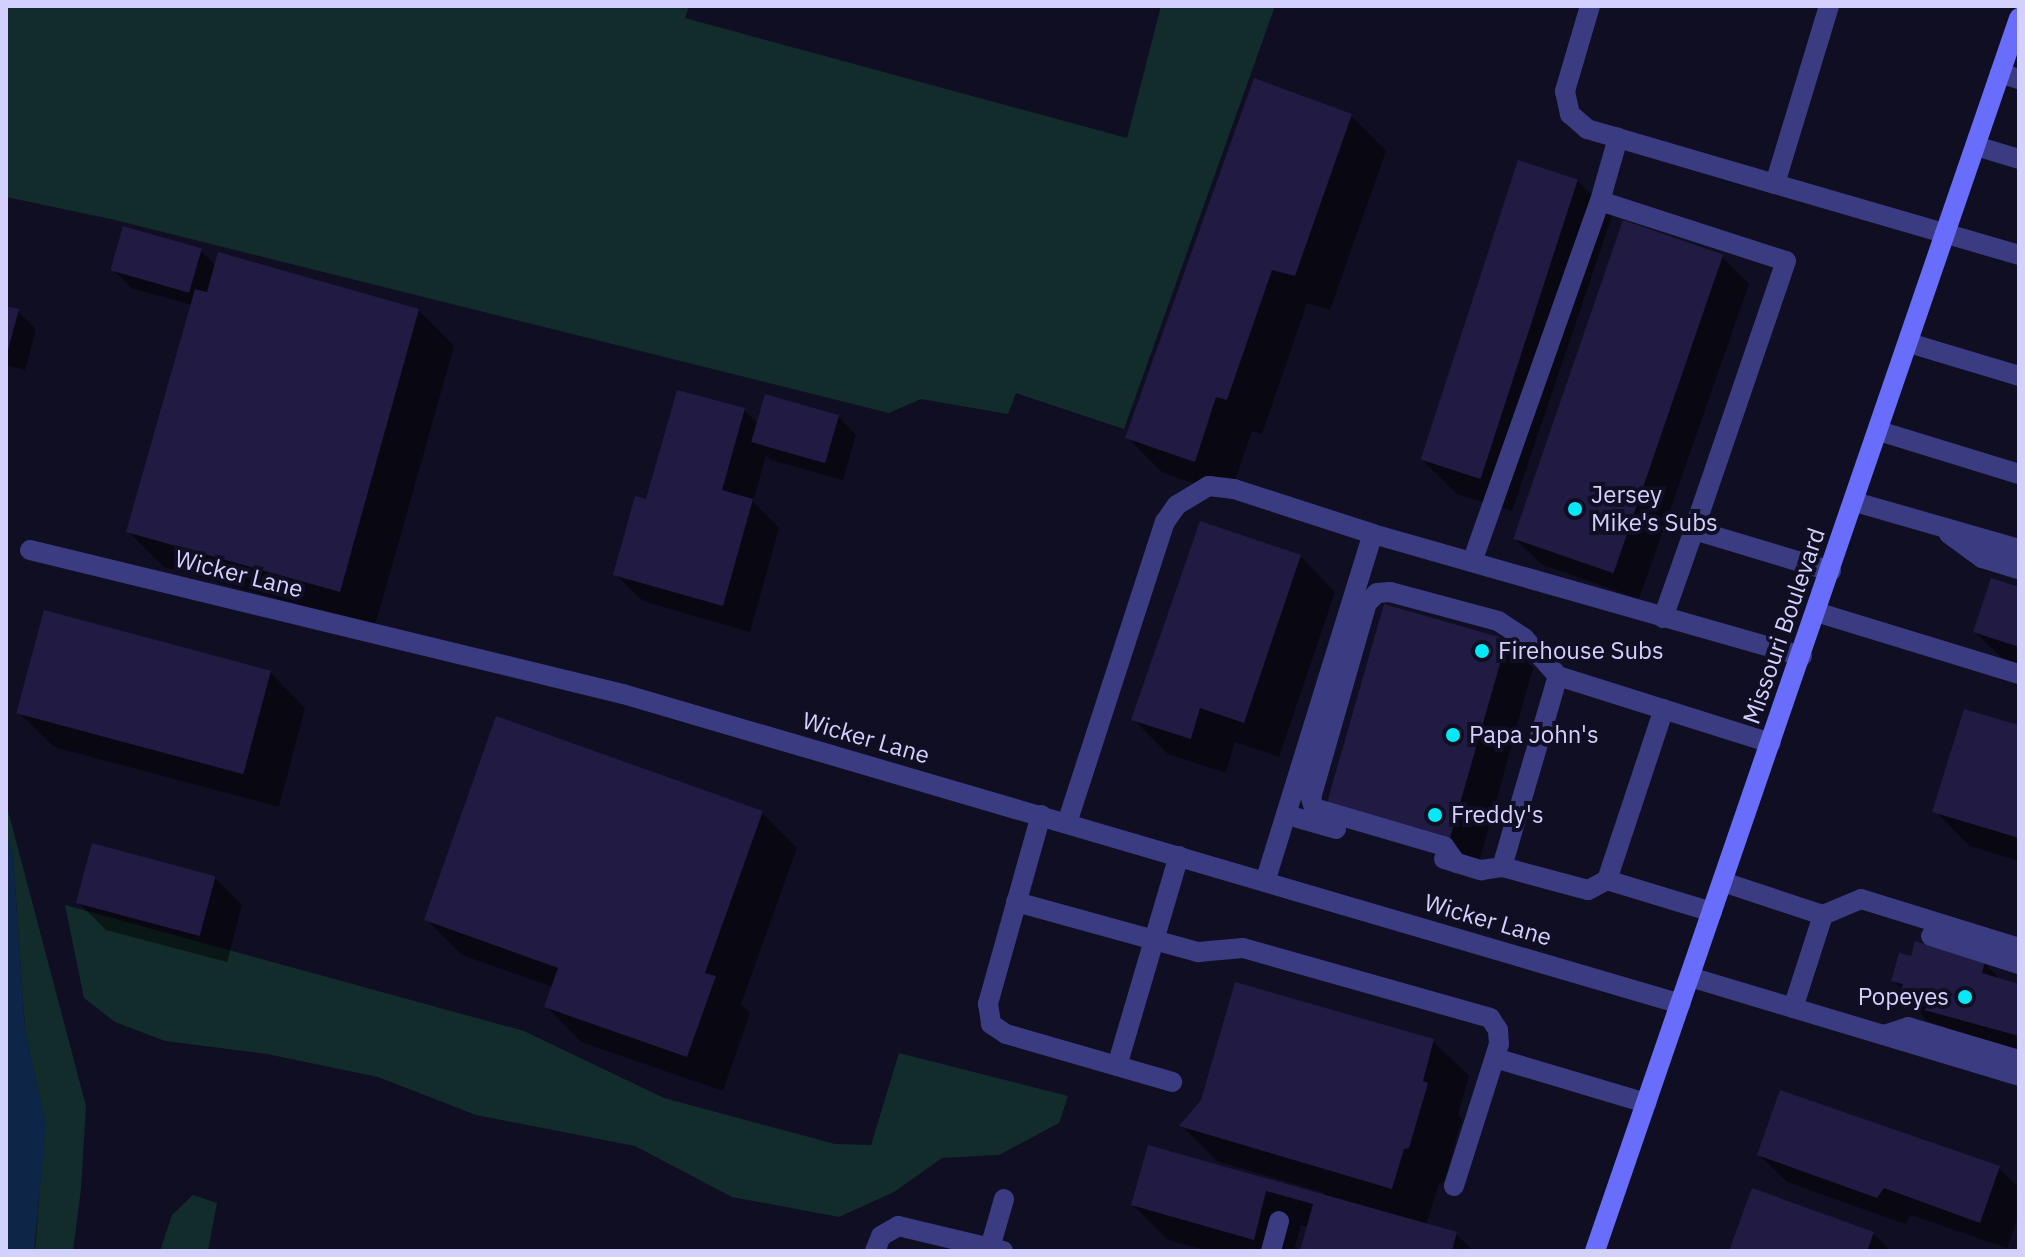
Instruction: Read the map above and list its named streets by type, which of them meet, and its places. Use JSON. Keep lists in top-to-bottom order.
{
  "streets": {
    "main road": ["Missouri Boulevard"],
    "street": ["Wicker Lane"]
  },
  "crossings": [
    ["Wicker Lane", "Missouri Boulevard"]
  ],
  "places": [
    "Jersey Mike's Subs",
    "Firehouse Subs",
    "Papa John's",
    "Freddy's",
    "Popeyes"
  ]
}
